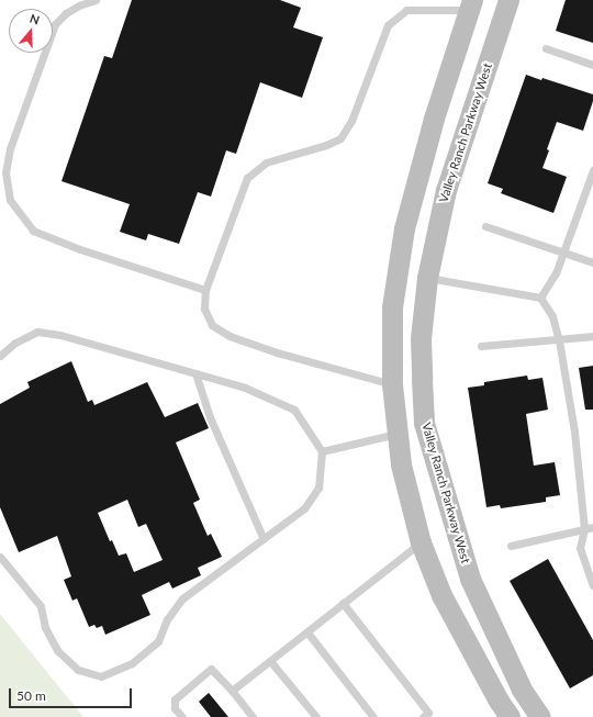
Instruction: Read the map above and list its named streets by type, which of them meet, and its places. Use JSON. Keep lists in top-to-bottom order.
{
  "streets": {
    "main road": ["Valley Ranch Parkway West"]
  },
  "scale_bar": "50 m",
  "north": "top"
}
